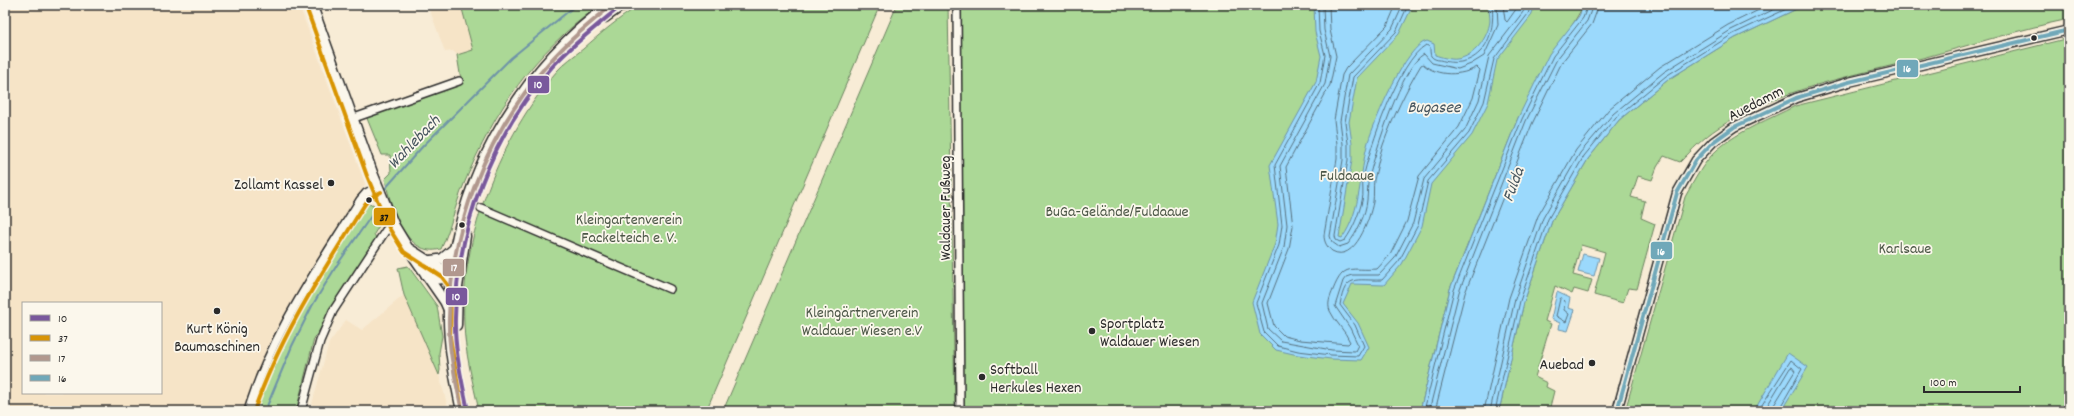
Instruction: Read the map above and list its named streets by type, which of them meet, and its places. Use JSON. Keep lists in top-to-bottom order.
{
  "streets": {
    "street": ["Auedamm", "Waldauer Fußweg"]
  },
  "water": ["Bugasee", "Wahlebach", "Fulda"],
  "parks": [
    "Fuldaaue",
    "BuGa-Gelände/Fuldaaue",
    "Kleingartenverein Fackelteich e. V.",
    "Karlsaue",
    "Kleingärtnerverein Waldauer Wiesen e.V"
  ],
  "places": [
    "Zollamt Kassel",
    "Kurt König Baumaschinen",
    "Sportplatz Waldauer Wiesen",
    "Auebad",
    "Softball Herkules Hexen"
  ],
  "lines": [
    "transit line 10",
    "transit line 17",
    "transit line 37",
    "transit line 16"
  ],
  "legend": [
    "10",
    "37",
    "17",
    "16"
  ],
  "scale_bar": "100 m"
}
